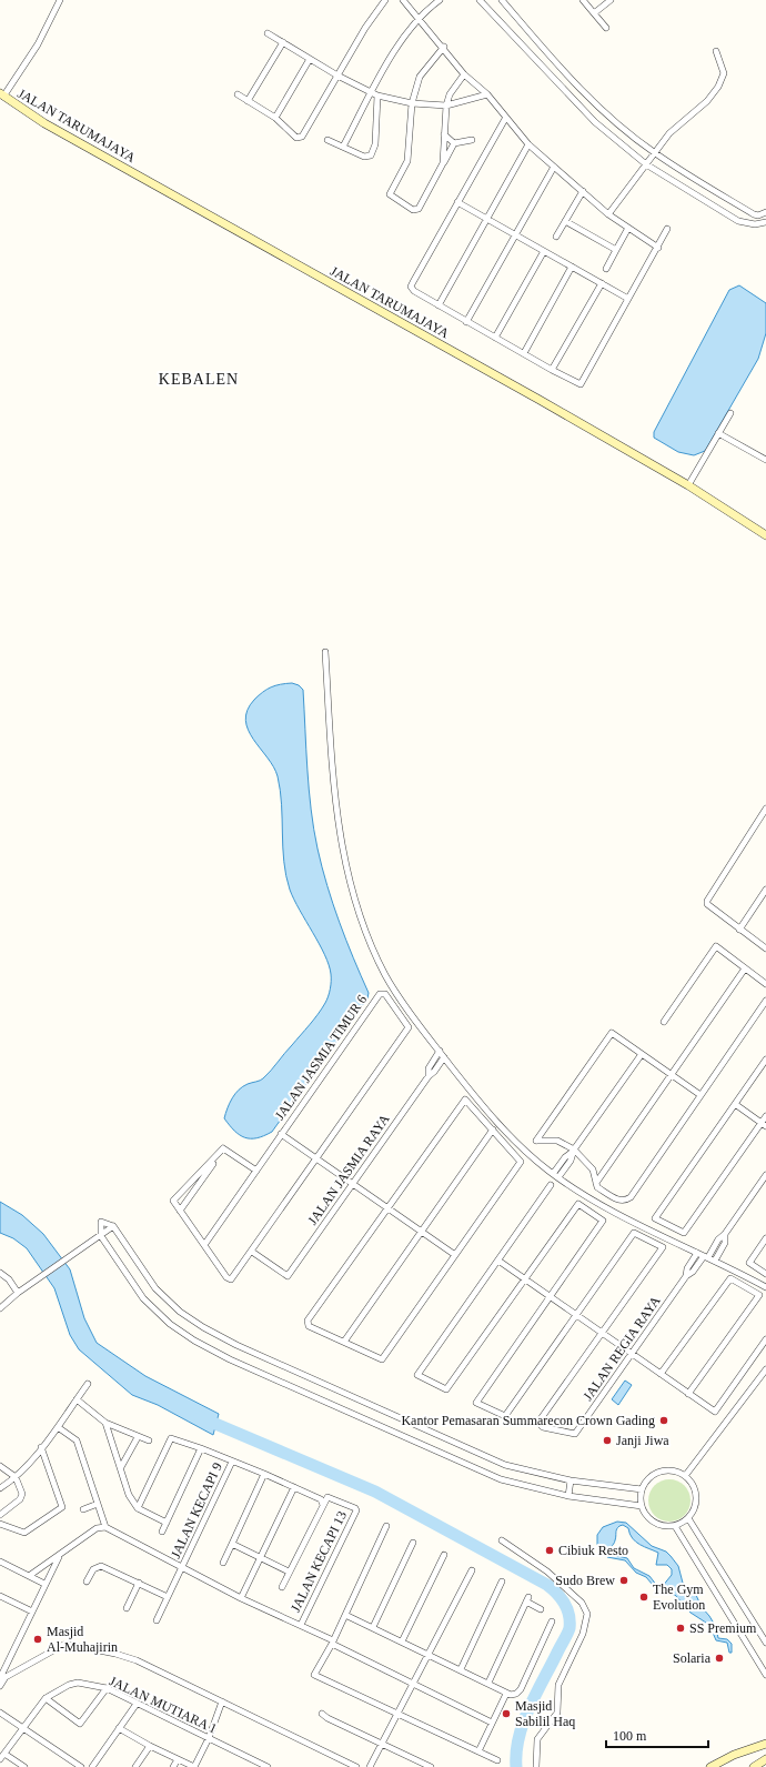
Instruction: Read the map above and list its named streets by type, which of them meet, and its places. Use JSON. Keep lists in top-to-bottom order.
{
  "streets": {
    "street": [
      "JALAN TARUMAJAYA",
      "JALAN JASMIA TIMUR 6",
      "JALAN JASMIA RAYA",
      "JALAN REGIA RAYA",
      "JALAN KECAPI 9",
      "JALAN KECAPI 13",
      "JALAN MUTIARA 1"
    ]
  },
  "districts": ["KEBALEN"],
  "places": [
    "Kantor Pemasaran Summarecon Crown Gading",
    "Janji Jiwa",
    "Cibiuk Resto",
    "Sudo Brew",
    "The Gym Evolution",
    "SS Premium",
    "Masjid Al-Muhajirin",
    "Solaria",
    "Masjid Sabilil Haq"
  ],
  "scale_bar": "100 m"
}
